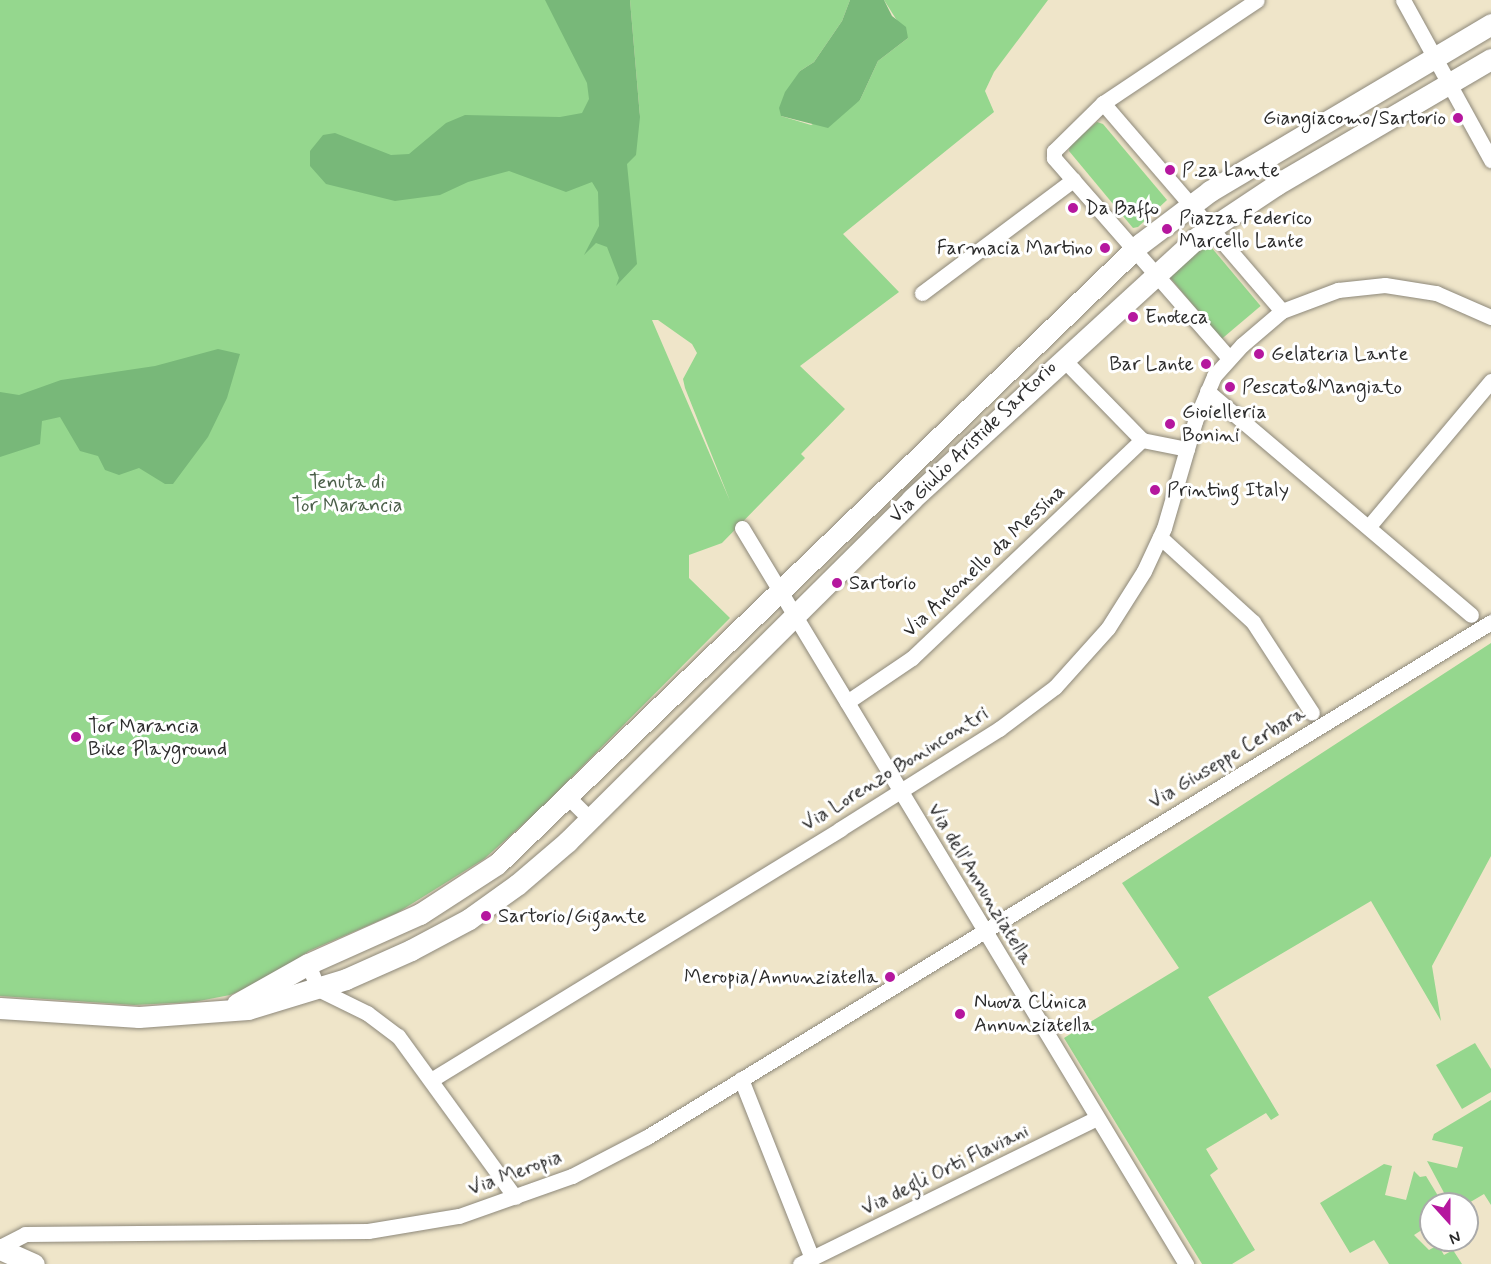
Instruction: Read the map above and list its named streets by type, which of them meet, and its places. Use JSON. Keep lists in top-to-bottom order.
{
  "streets": {
    "street": [
      "Via Giulio Aristide Sartorio",
      "Via Antonello da Messina",
      "Via Giuseppe Cerbara",
      "Via Lorenzo Bonincontri",
      "Via dell'Annunziatella",
      "Via degli Orti Flaviani",
      "Via Meropia"
    ]
  },
  "crossings": [
    ["Via Giulio Aristide Sartorio", "Via dell'Annunziatella"],
    ["Via Antonello da Messina", "Via dell'Annunziatella"],
    ["Via Giuseppe Cerbara", "Via dell'Annunziatella"],
    ["Via Giuseppe Cerbara", "Via Meropia"],
    ["Via Lorenzo Bonincontri", "Via dell'Annunziatella"],
    ["Via dell'Annunziatella", "Via degli Orti Flaviani"],
    ["Via dell'Annunziatella", "Via Meropia"]
  ],
  "parks": ["Tenuta di Tor Marancia"],
  "places": [
    "Giangiacomo/Sartorio",
    "P.za Lante",
    "Da Baffo",
    "Piazza Federico Marcello Lante",
    "Farmacia Martino",
    "Enoteca",
    "Gelateria Lante",
    "Bar Lante",
    "Pescato&Mangiato",
    "Gioielleria Bonini",
    "Printing Italy",
    "Sartorio",
    "Tor Marancia Bike Playground",
    "Sartorio/Gigante",
    "Meropia/Annunziatella",
    "Nuova Clinica Annunziatella"
  ],
  "north": "bottom"
}
